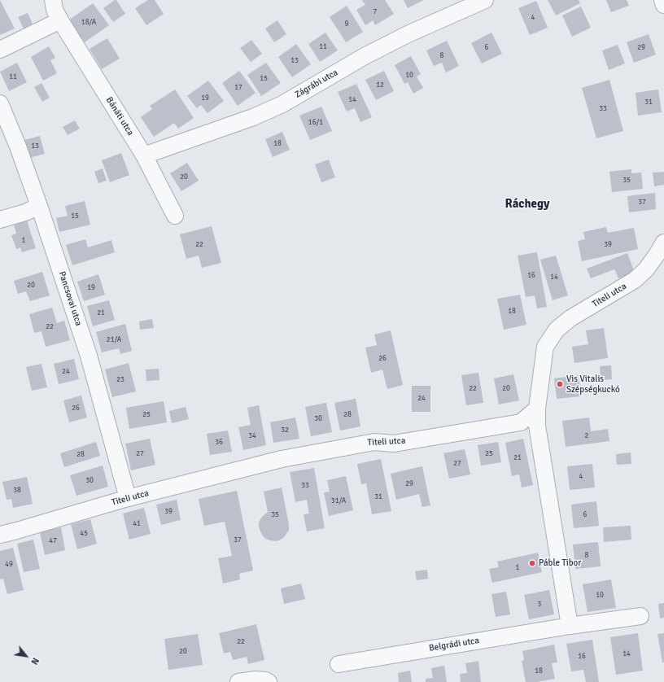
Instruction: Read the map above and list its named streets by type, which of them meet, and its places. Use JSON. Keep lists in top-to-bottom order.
{
  "streets": {
    "street": [
      "Zágrábi utca",
      "Bánáti utca",
      "Titeli utca",
      "Pancsovai utca",
      "Belgrádi utca"
    ]
  },
  "crossings": [
    ["Zágrábi utca", "Bánáti utca"],
    ["Titeli utca", "Pancsovai utca"]
  ],
  "districts": ["Ráchegy"],
  "places": ["Vis Vitalis Szépségkuckó", "Páble Tibor"],
  "house_numbers": [
    "7",
    "4",
    "18/A",
    "9",
    "11",
    "6",
    "29",
    "8",
    "13",
    "10",
    "11",
    "15",
    "12",
    "17",
    "19",
    "14",
    "31",
    "33",
    "16/1",
    "18",
    "13",
    "20",
    "35",
    "37",
    "15",
    "1",
    "22",
    "39",
    "16",
    "14",
    "20",
    "19",
    "18",
    "21",
    "22",
    "21/A",
    "26",
    "24",
    "23",
    "22",
    "20",
    "24",
    "26",
    "25",
    "28",
    "30",
    "32",
    "34",
    "2",
    "36",
    "27",
    "25",
    "28",
    "21",
    "27",
    "4",
    "30",
    "29",
    "33",
    "38",
    "31",
    "31/A",
    "39",
    "35",
    "6",
    "41",
    "45",
    "37",
    "47",
    "8",
    "49",
    "1",
    "10",
    "3",
    "22",
    "20",
    "14",
    "16",
    "18"
  ],
  "north": "bottom right"
}
